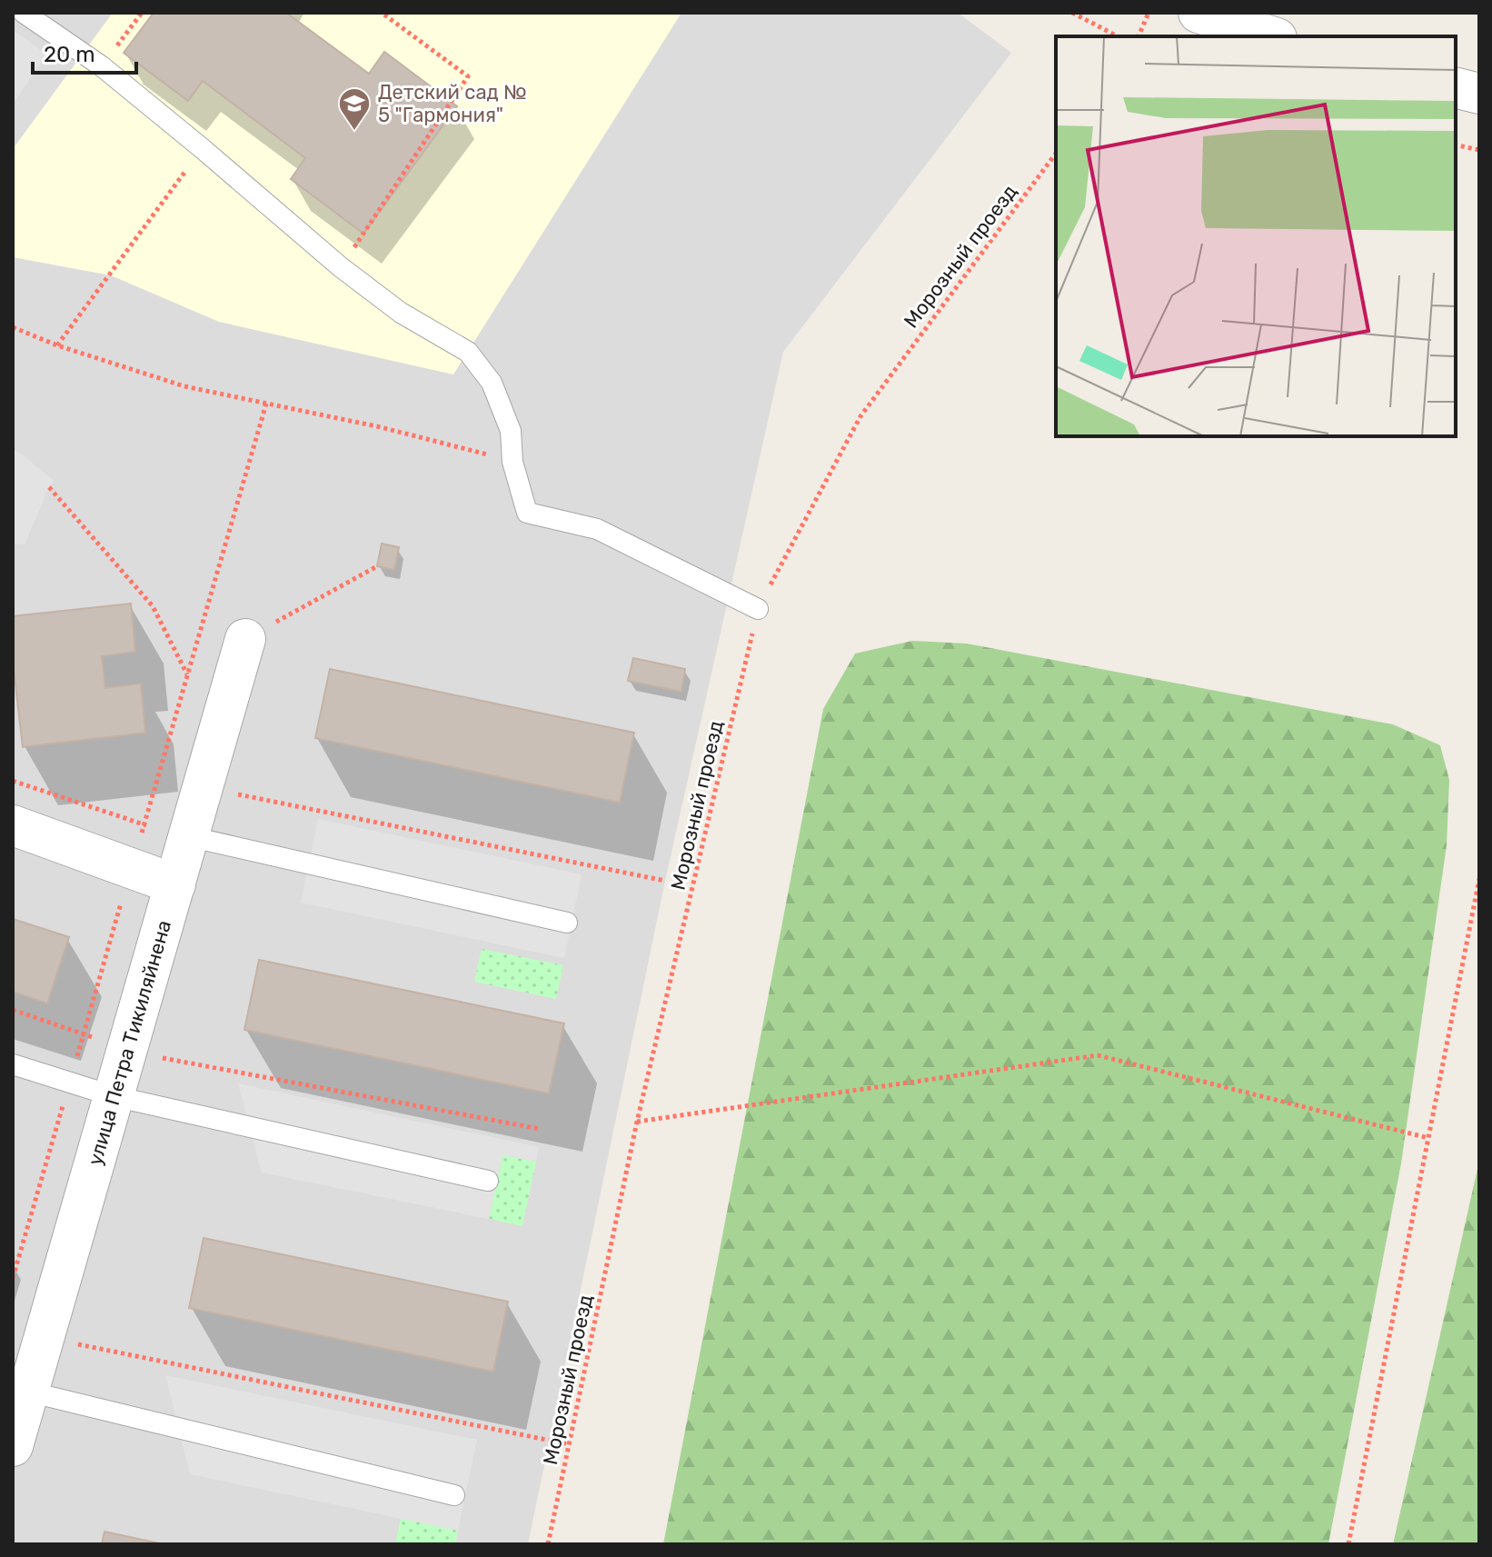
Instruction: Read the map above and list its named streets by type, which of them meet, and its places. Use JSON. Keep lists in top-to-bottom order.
{
  "streets": {
    "street": ["улица Петра Тикиляйнена"],
    "path": ["Морозный проезд"]
  },
  "places": {
    "school or university": ["Детский сад № 5 \"Гармония\""]
  },
  "scale_bar": "20 m"
}
